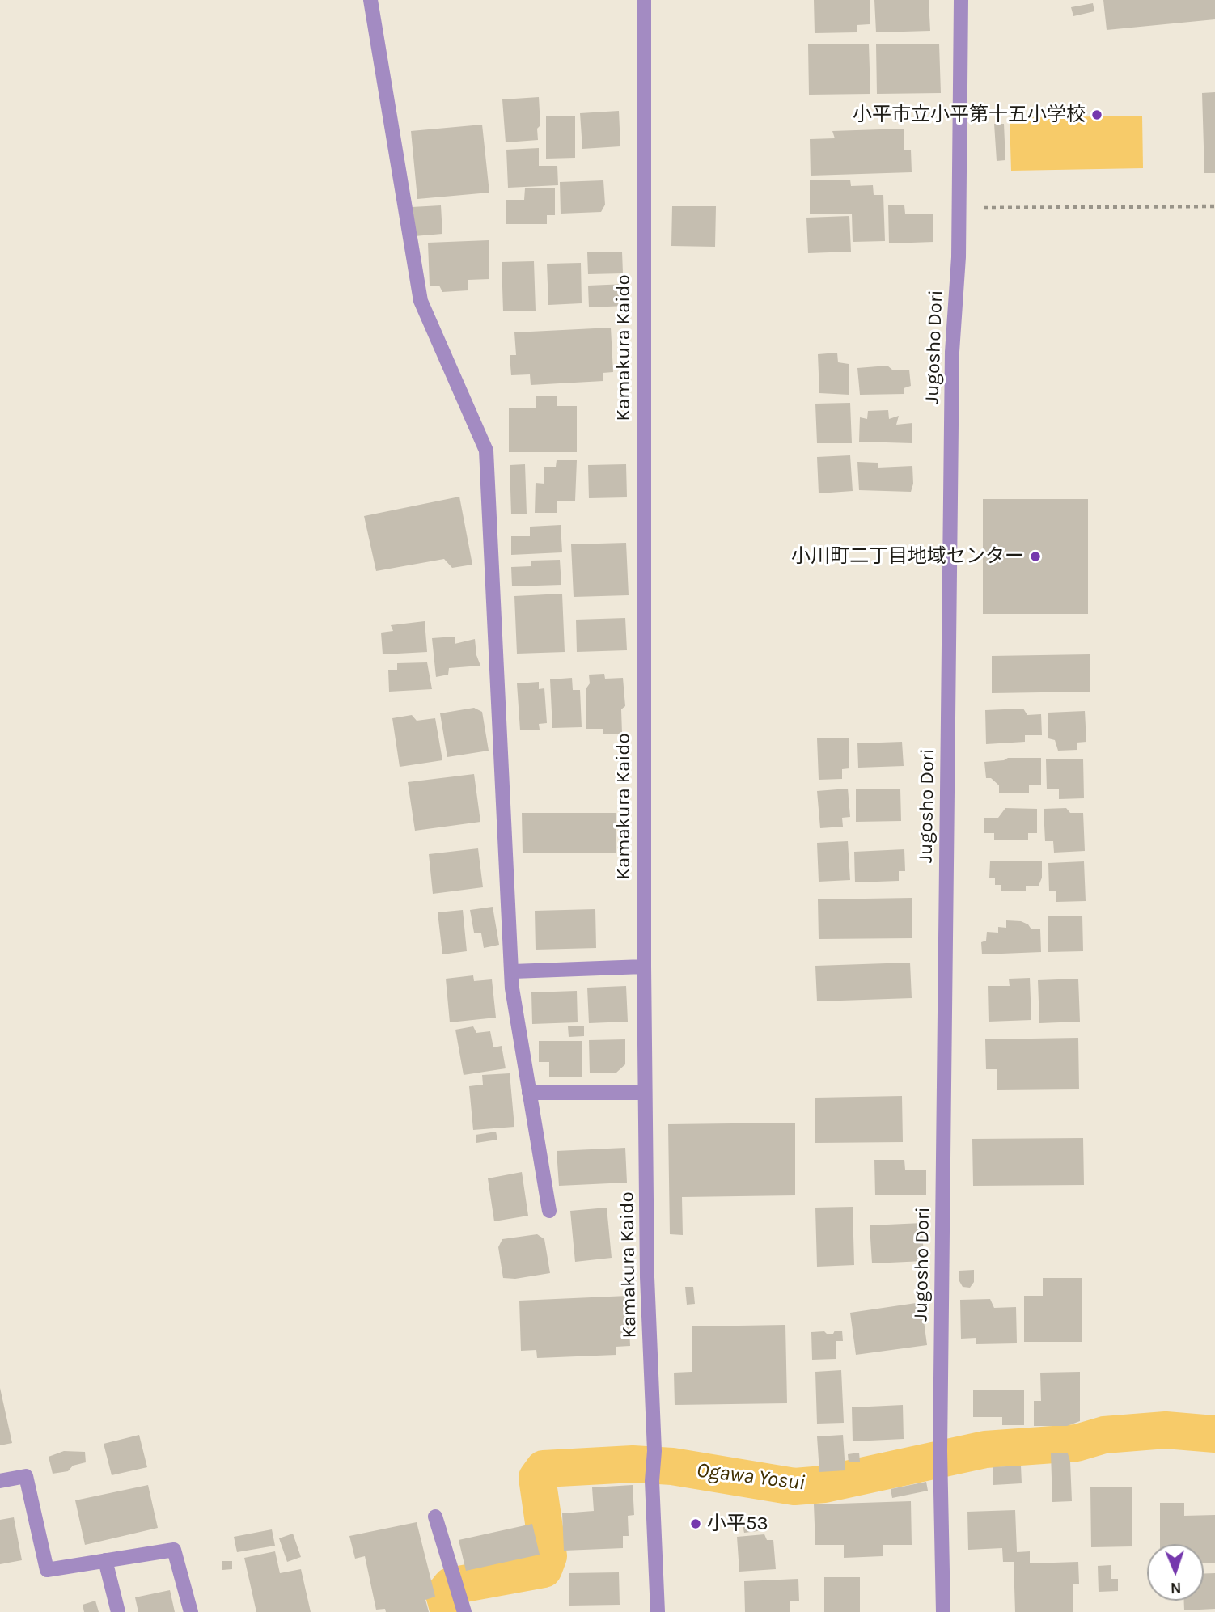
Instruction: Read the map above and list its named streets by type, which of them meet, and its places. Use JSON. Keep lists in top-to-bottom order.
{
  "streets": {
    "street": ["Jugosho Dori", "Kamakura Kaido"]
  },
  "water": ["Ogawa Yosui"],
  "places": ["小平市立小平第十五小学校", "小川町二丁目地域センター", "小平53"],
  "north": "bottom"
}
